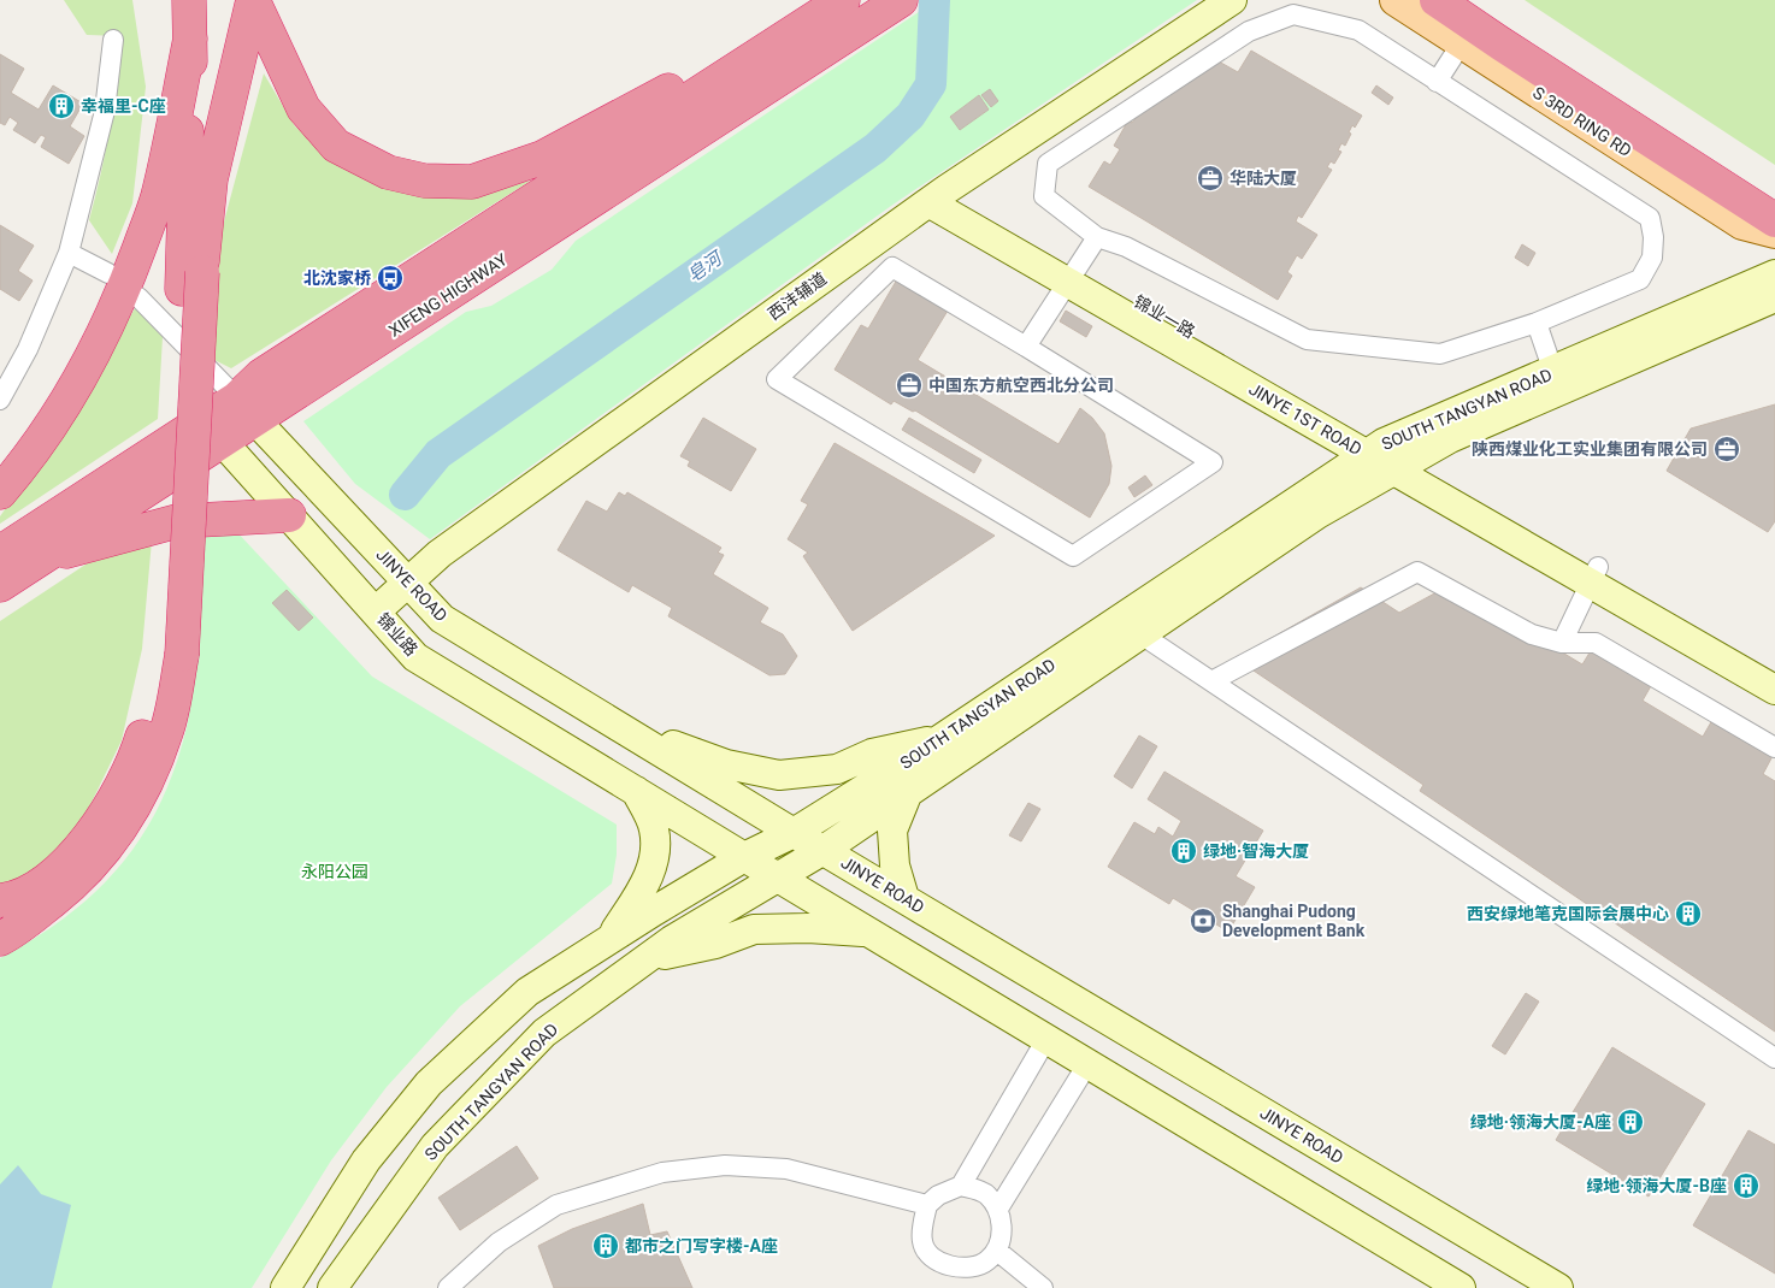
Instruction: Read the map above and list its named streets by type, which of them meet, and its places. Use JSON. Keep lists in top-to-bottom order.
{
  "streets": {
    "highway": ["S 3RD RING RD", "XIFENG HIGHWAY"],
    "main road": [
      "西沣辅道",
      "锦业一路",
      "SOUTH TANGYAN ROAD",
      "JINYE 1ST ROAD",
      "JINYE ROAD",
      "锦业路"
    ]
  },
  "crossings": [
    ["XIFENG HIGHWAY", "JINYE ROAD"],
    ["XIFENG HIGHWAY", "锦业路"],
    ["西沣辅道", "JINYE ROAD"],
    ["西沣辅道", "锦业路"],
    ["锦业一路", "SOUTH TANGYAN ROAD"],
    ["锦业一路", "JINYE 1ST ROAD"],
    ["SOUTH TANGYAN ROAD", "JINYE 1ST ROAD"],
    ["SOUTH TANGYAN ROAD", "JINYE ROAD"]
  ],
  "water": ["皂河"],
  "parks": ["永阳公园"],
  "places": {
    "building": [
      "幸福里-C座",
      "绿地·智海大厦",
      "西安绿地笔克国际会展中心",
      "绿地·领海大厦-A座",
      "绿地·领海大厦-B座",
      "都市之门写字楼-A座"
    ],
    "office": ["华陆大厦", "中国东方航空西北分公司", "陕西煤业化工实业集团有限公司"],
    "bus stop": ["北沈家桥"],
    "bank": ["Shanghai Pudong Development Bank"]
  }
}
